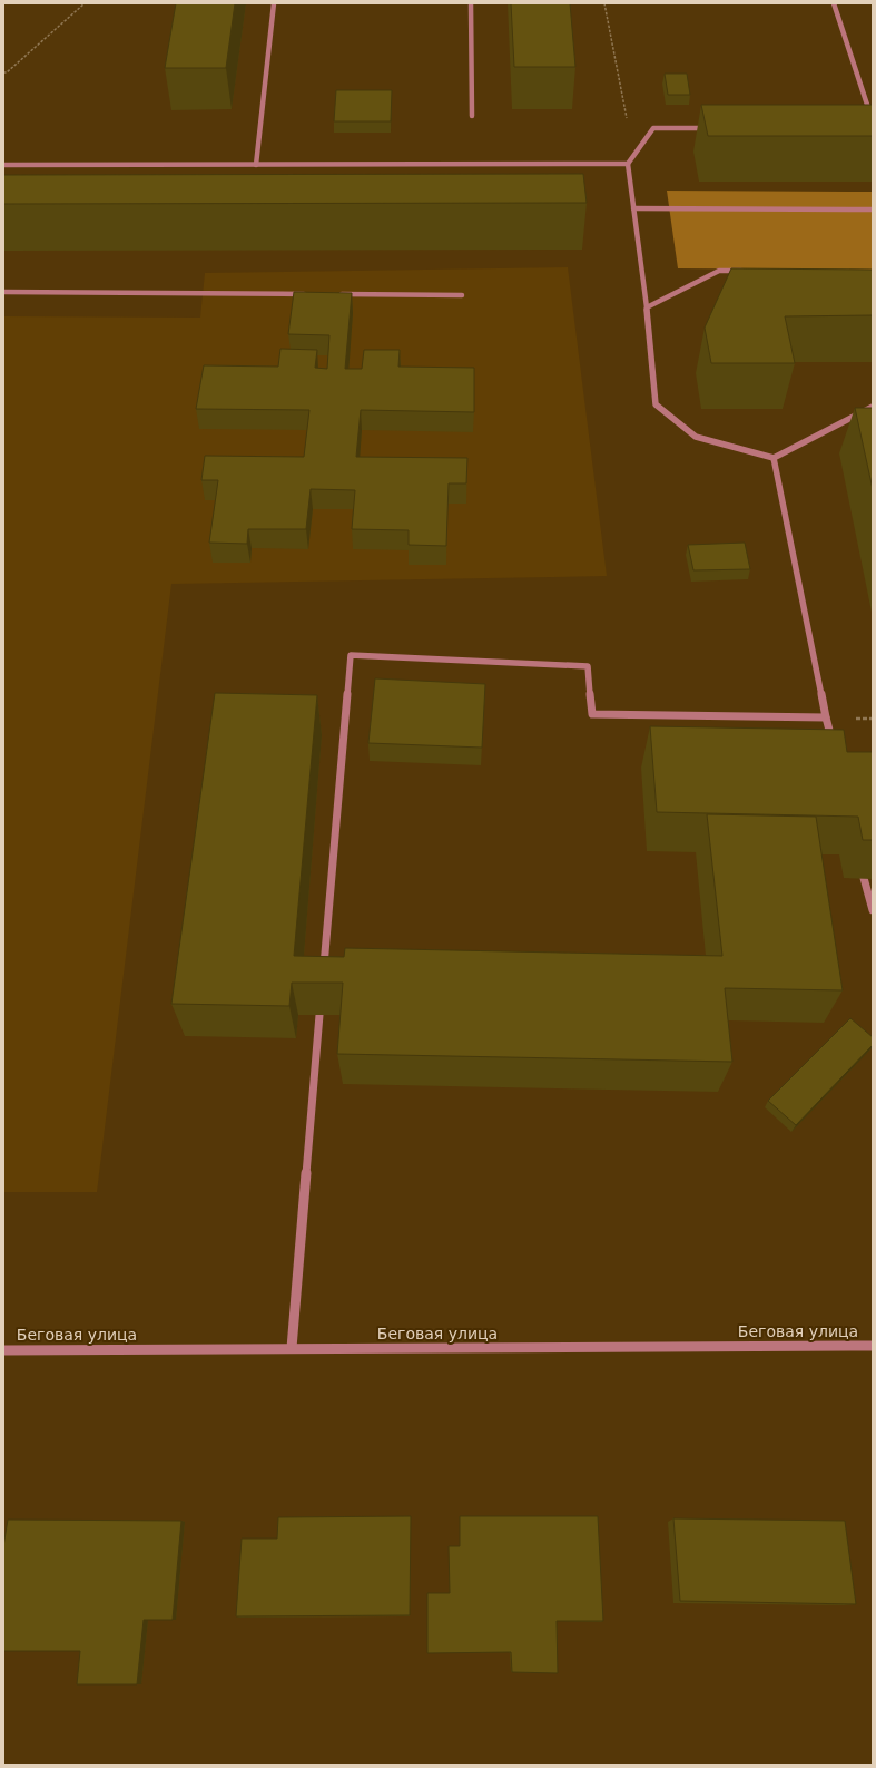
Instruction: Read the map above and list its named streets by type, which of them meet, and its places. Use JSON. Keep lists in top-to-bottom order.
{
  "streets": {
    "street": ["Беговая улица"]
  }
}
